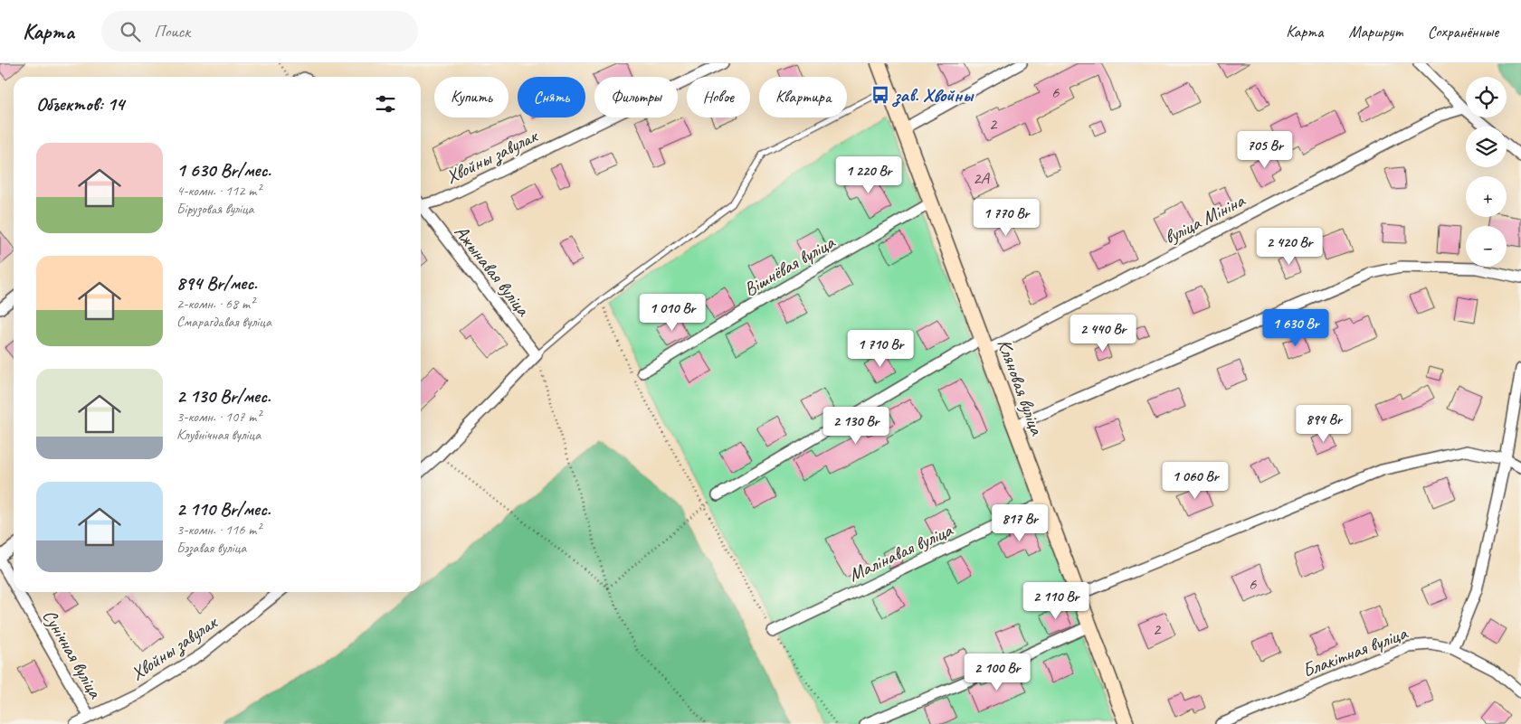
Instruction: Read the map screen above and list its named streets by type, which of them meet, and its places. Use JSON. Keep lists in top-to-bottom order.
{
  "streets": {
    "street": [
      "Хвойны завулак",
      "вуліца Мініна",
      "Вішнёвая вуліца",
      "Ажынавая вуліца",
      "Кляновая вуліца",
      "Малінавая вуліца",
      "Блакітная вуліца",
      "Сунічная вуліца"
    ]
  },
  "crossings": [
    ["Хвойны завулак", "Сунічная вуліца"],
    ["вуліца Мініна", "Кляновая вуліца"],
    ["Вішнёвая вуліца", "Кляновая вуліца"],
    ["Кляновая вуліца", "Малінавая вуліца"]
  ],
  "places": {
    "bus stop": ["зав. Хвойны"]
  },
  "house_numbers": [
    "6",
    "2",
    "2А",
    "6",
    "2"
  ],
  "page": {
    "header": "Карта",
    "search": "Поиск",
    "nav": ["Карта", "Маршрут", "Сохранённые"],
    "map_buttons": ["+", "−"],
    "chip": [
      "Купить",
      "Снять",
      "Фильтры",
      "Новое",
      "Квартира"
    ],
    "heading": "Объектов: 14",
    "price": [
      "705 Br",
      "1 220 Br",
      "1 770 Br",
      "2 420 Br",
      "1 010 Br",
      "1 630 Br",
      "2 440 Br",
      "1 710 Br",
      "894 Br",
      "2 130 Br",
      "1 060 Br",
      "817 Br",
      "2 110 Br",
      "2 100 Br"
    ],
    "list": [
      {
        "name": "1 630 Br/мес.",
        "note": "4-комн. · 112 m² · Бірузовая вуліца"
      },
      {
        "name": "894 Br/мес.",
        "note": "2-комн. · 68 m² · Смарагдавая вуліца"
      },
      {
        "name": "2 130 Br/мес.",
        "note": "3-комн. · 107 m² · Клубнічная вуліца"
      },
      {
        "name": "2 110 Br/мес.",
        "note": "3-комн. · 116 m² · Бэзавая вуліца"
      }
    ]
  }
}
